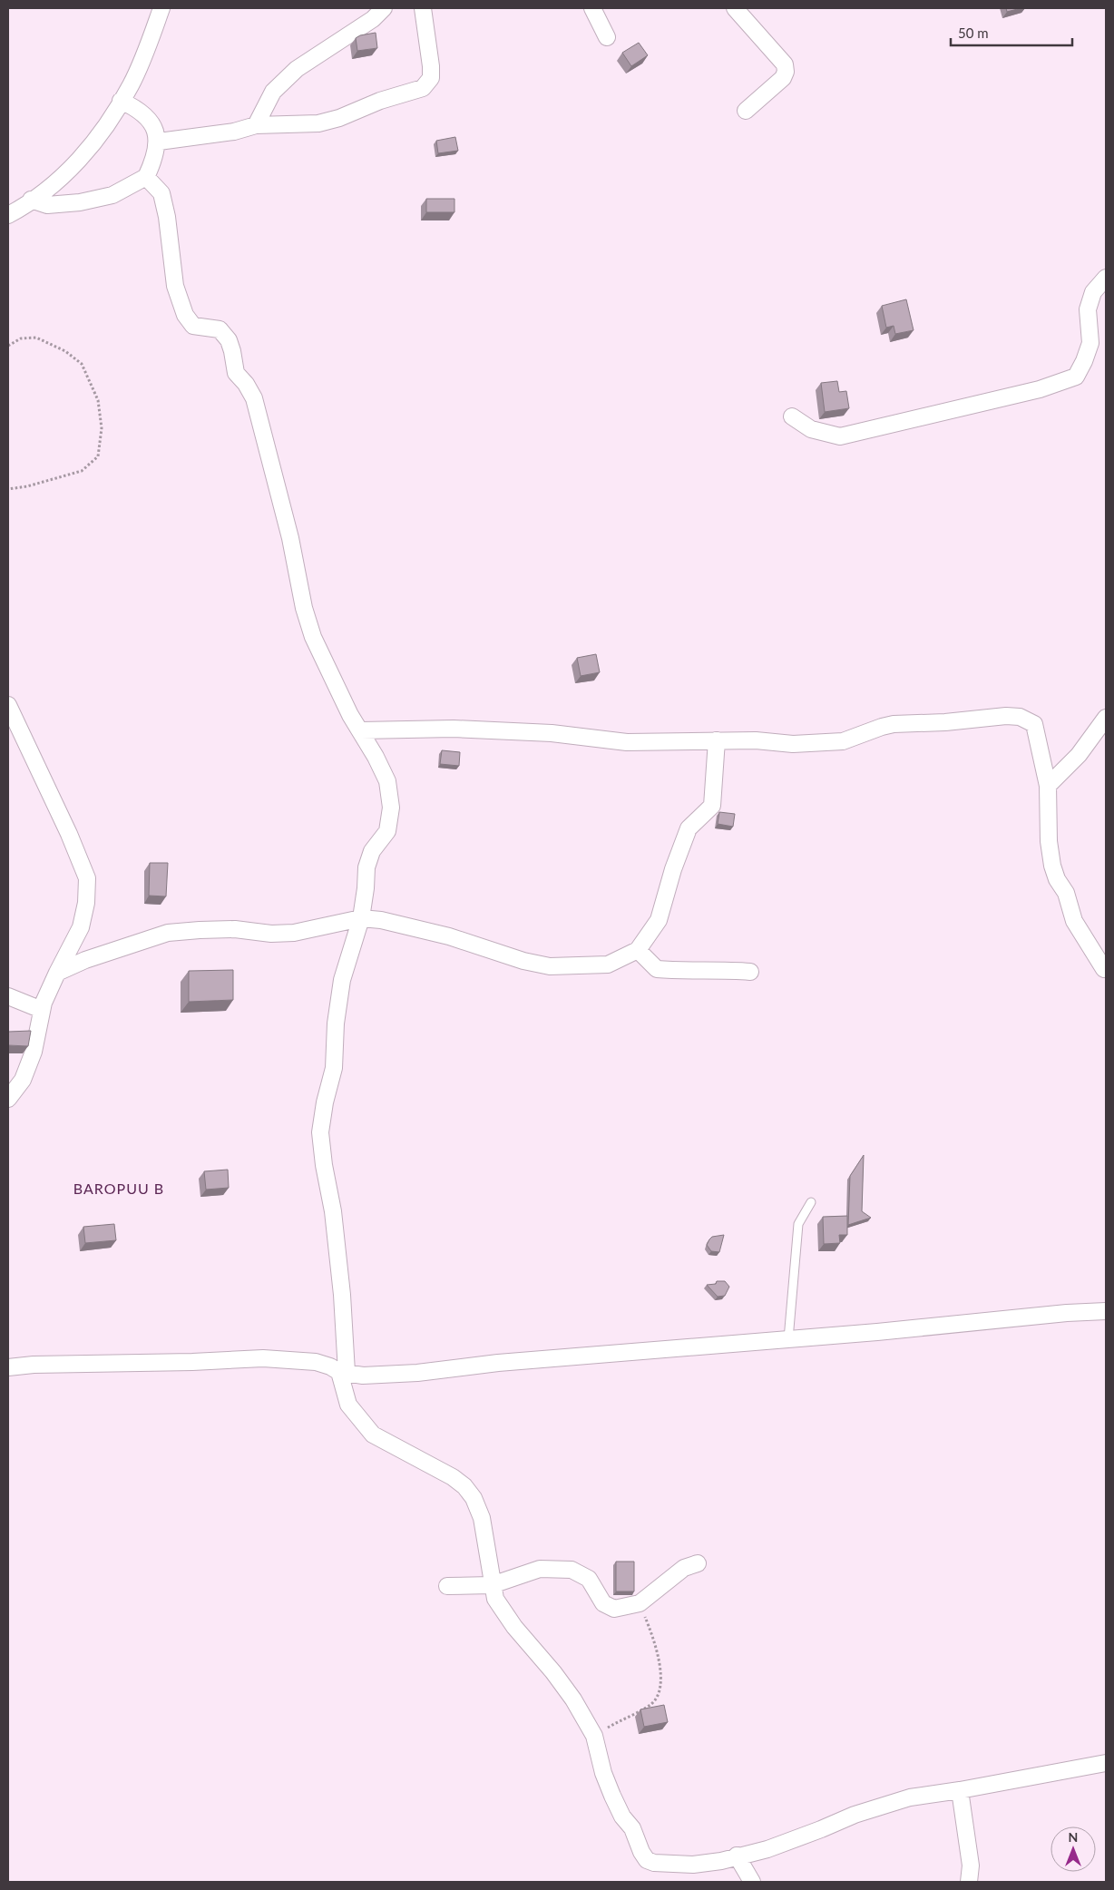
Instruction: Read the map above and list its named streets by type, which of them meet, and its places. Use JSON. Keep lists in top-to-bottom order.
{
  "districts": ["BAROPUU B"],
  "scale_bar": "50 m",
  "north": "top"
}
